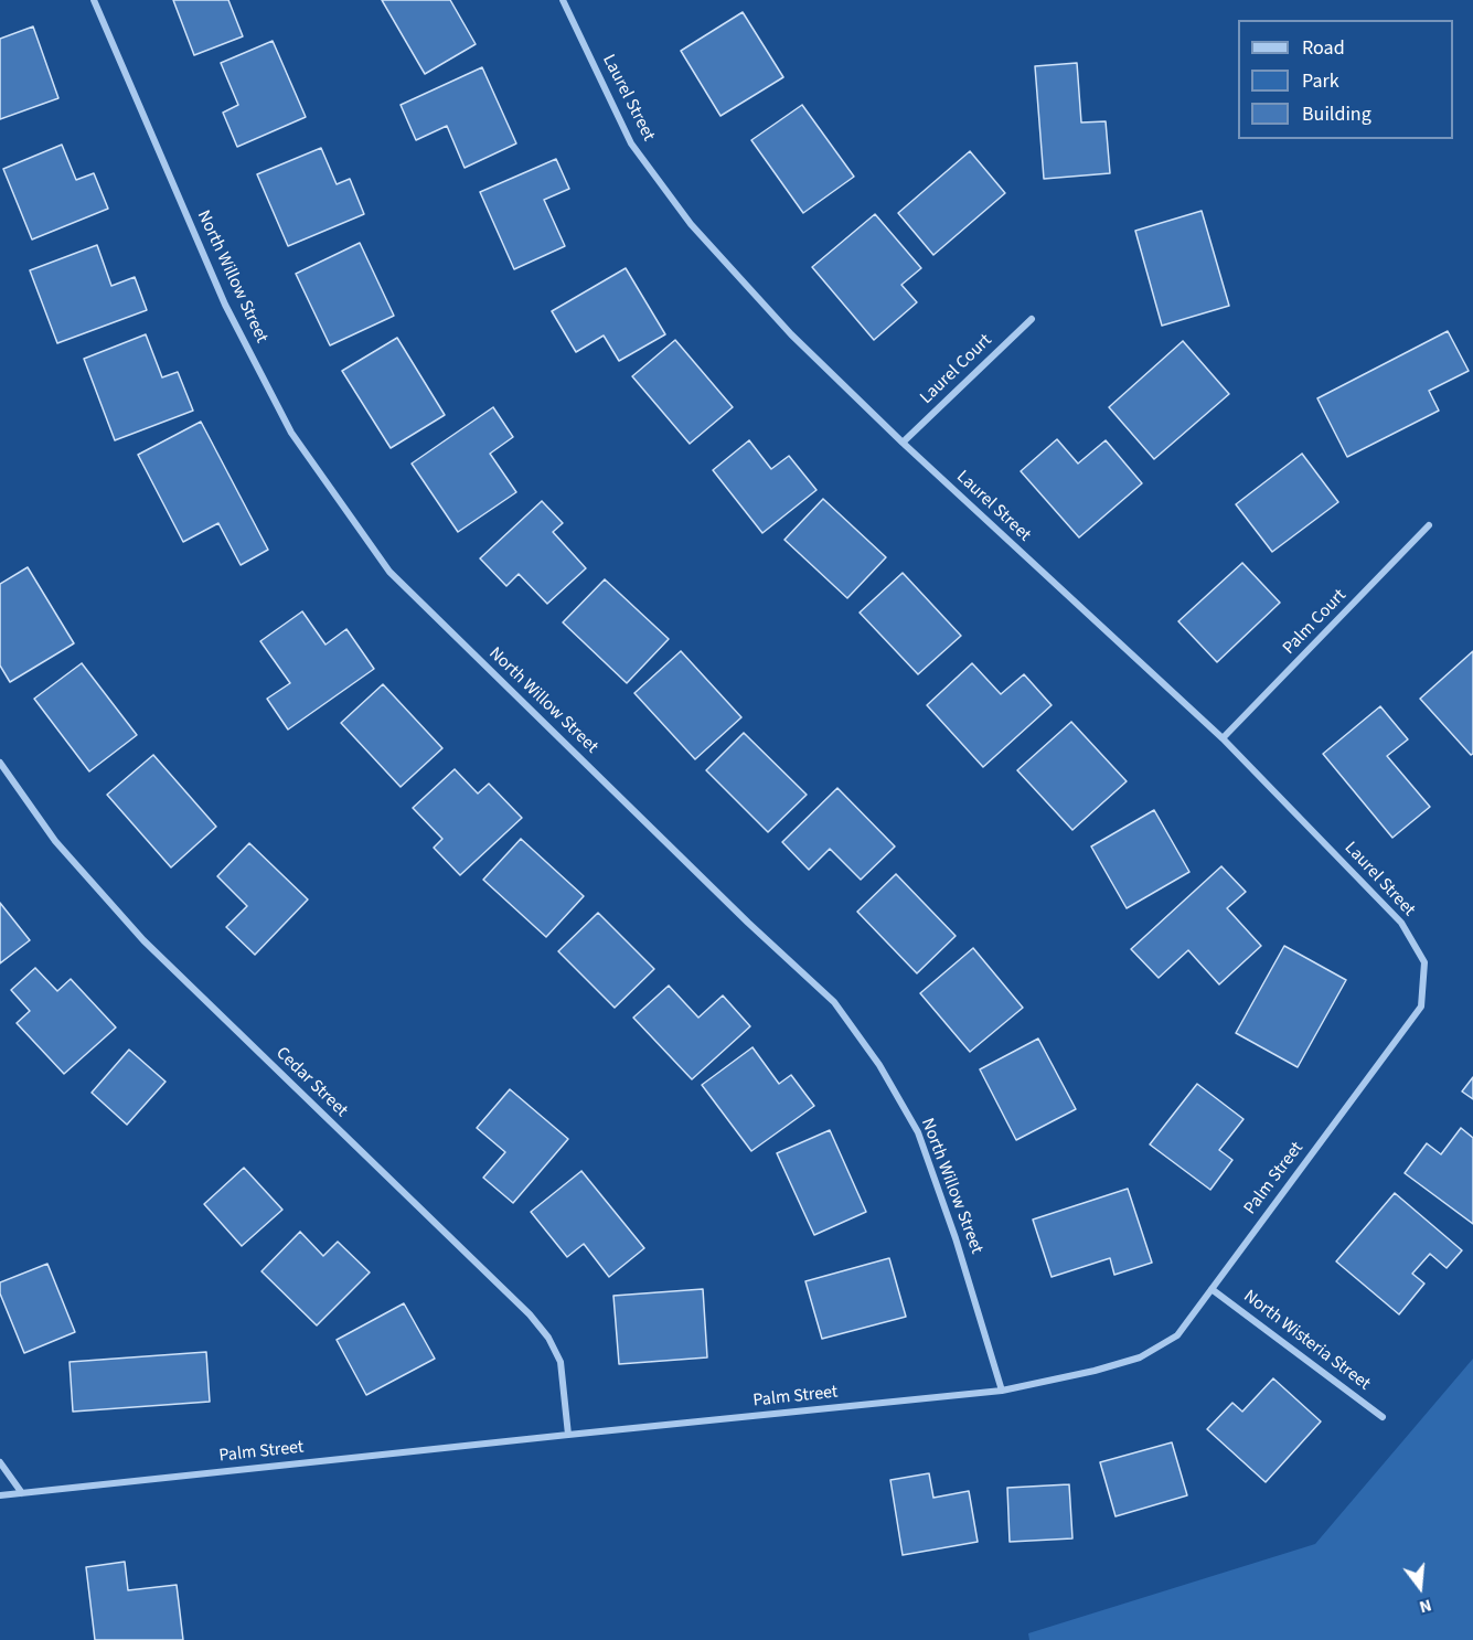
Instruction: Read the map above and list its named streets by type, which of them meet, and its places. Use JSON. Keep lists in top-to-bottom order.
{
  "streets": {
    "street": [
      "Laurel Street",
      "North Willow Street",
      "Laurel Court",
      "Palm Court",
      "Cedar Street",
      "Palm Street",
      "North Wisteria Street"
    ]
  },
  "crossings": [
    ["Laurel Street", "Laurel Court"],
    ["Laurel Street", "Palm Court"],
    ["Laurel Street", "Palm Street"],
    ["North Willow Street", "Palm Street"],
    ["Cedar Street", "Palm Street"],
    ["Palm Street", "North Wisteria Street"]
  ],
  "legend": ["Road", "Park", "Building"],
  "north": "bottom"
}
